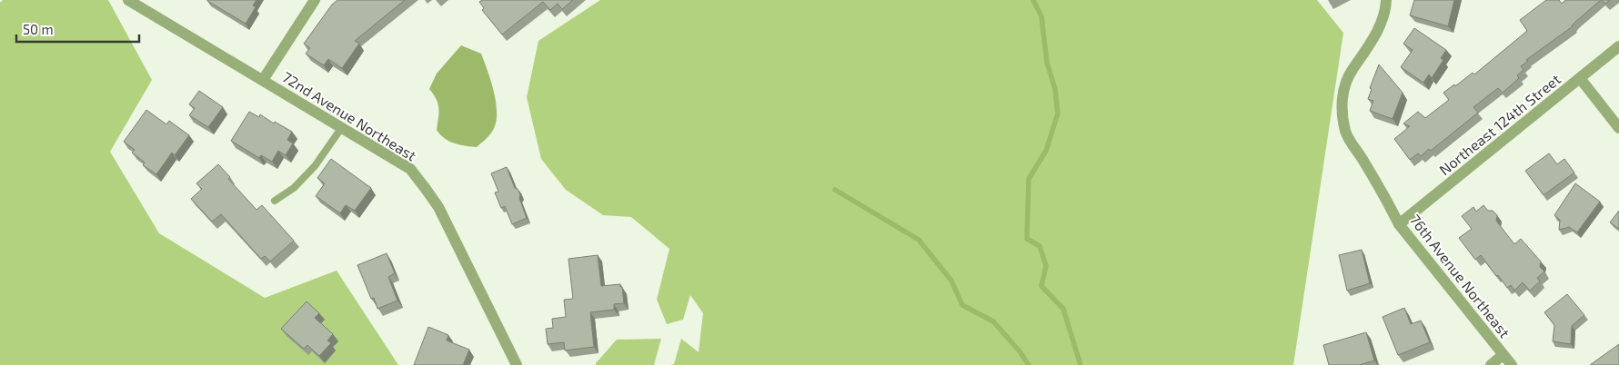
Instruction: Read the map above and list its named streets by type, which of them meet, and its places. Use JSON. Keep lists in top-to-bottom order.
{
  "streets": {
    "street": ["72nd Avenue Northeast", "Northeast 124th Street", "76th Avenue Northeast"]
  },
  "crossings": [
    ["Northeast 124th Street", "76th Avenue Northeast"]
  ],
  "scale_bar": "50 m"
}
